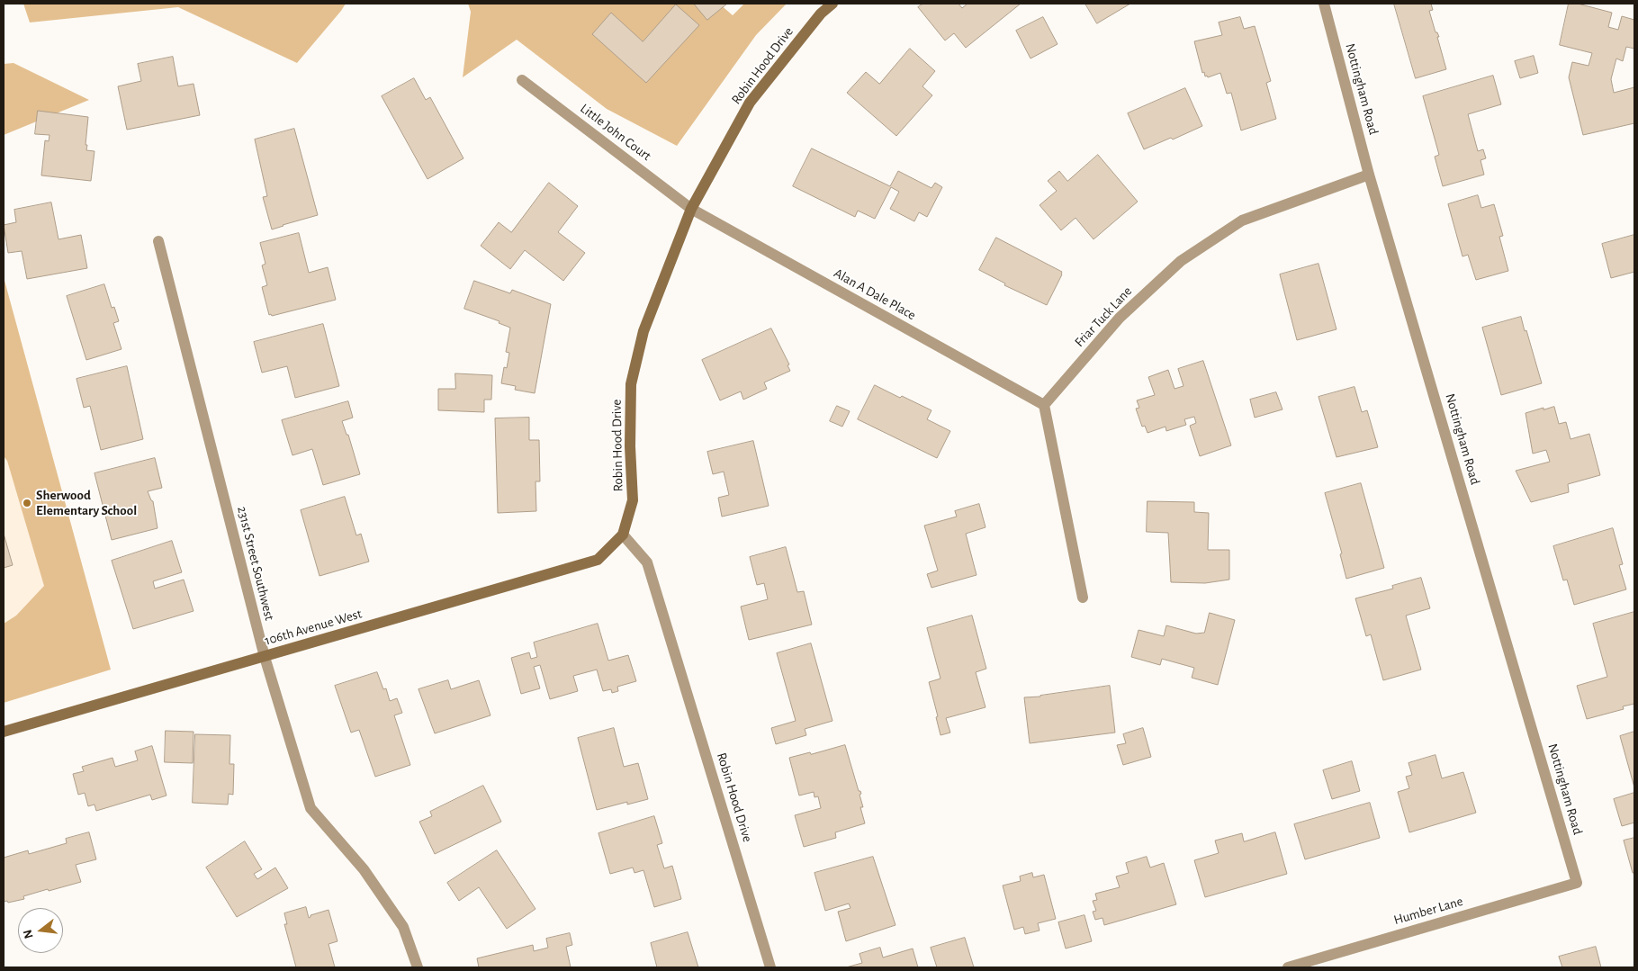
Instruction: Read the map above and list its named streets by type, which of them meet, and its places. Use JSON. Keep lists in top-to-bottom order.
{
  "streets": {
    "street": [
      "Robin Hood Drive",
      "Nottingham Road",
      "Little John Court",
      "Alan A Dale Place",
      "Friar Tuck Lane",
      "231st Street Southwest",
      "106th Avenue West",
      "Humber Lane"
    ]
  },
  "crossings": [
    ["Robin Hood Drive", "Little John Court"],
    ["Robin Hood Drive", "Alan A Dale Place"],
    ["Robin Hood Drive", "106th Avenue West"],
    ["Nottingham Road", "Friar Tuck Lane"],
    ["Nottingham Road", "Humber Lane"],
    ["Little John Court", "Alan A Dale Place"],
    ["Alan A Dale Place", "Friar Tuck Lane"],
    ["231st Street Southwest", "106th Avenue West"]
  ],
  "places": ["Sherwood Elementary School"],
  "north": "left"
}
